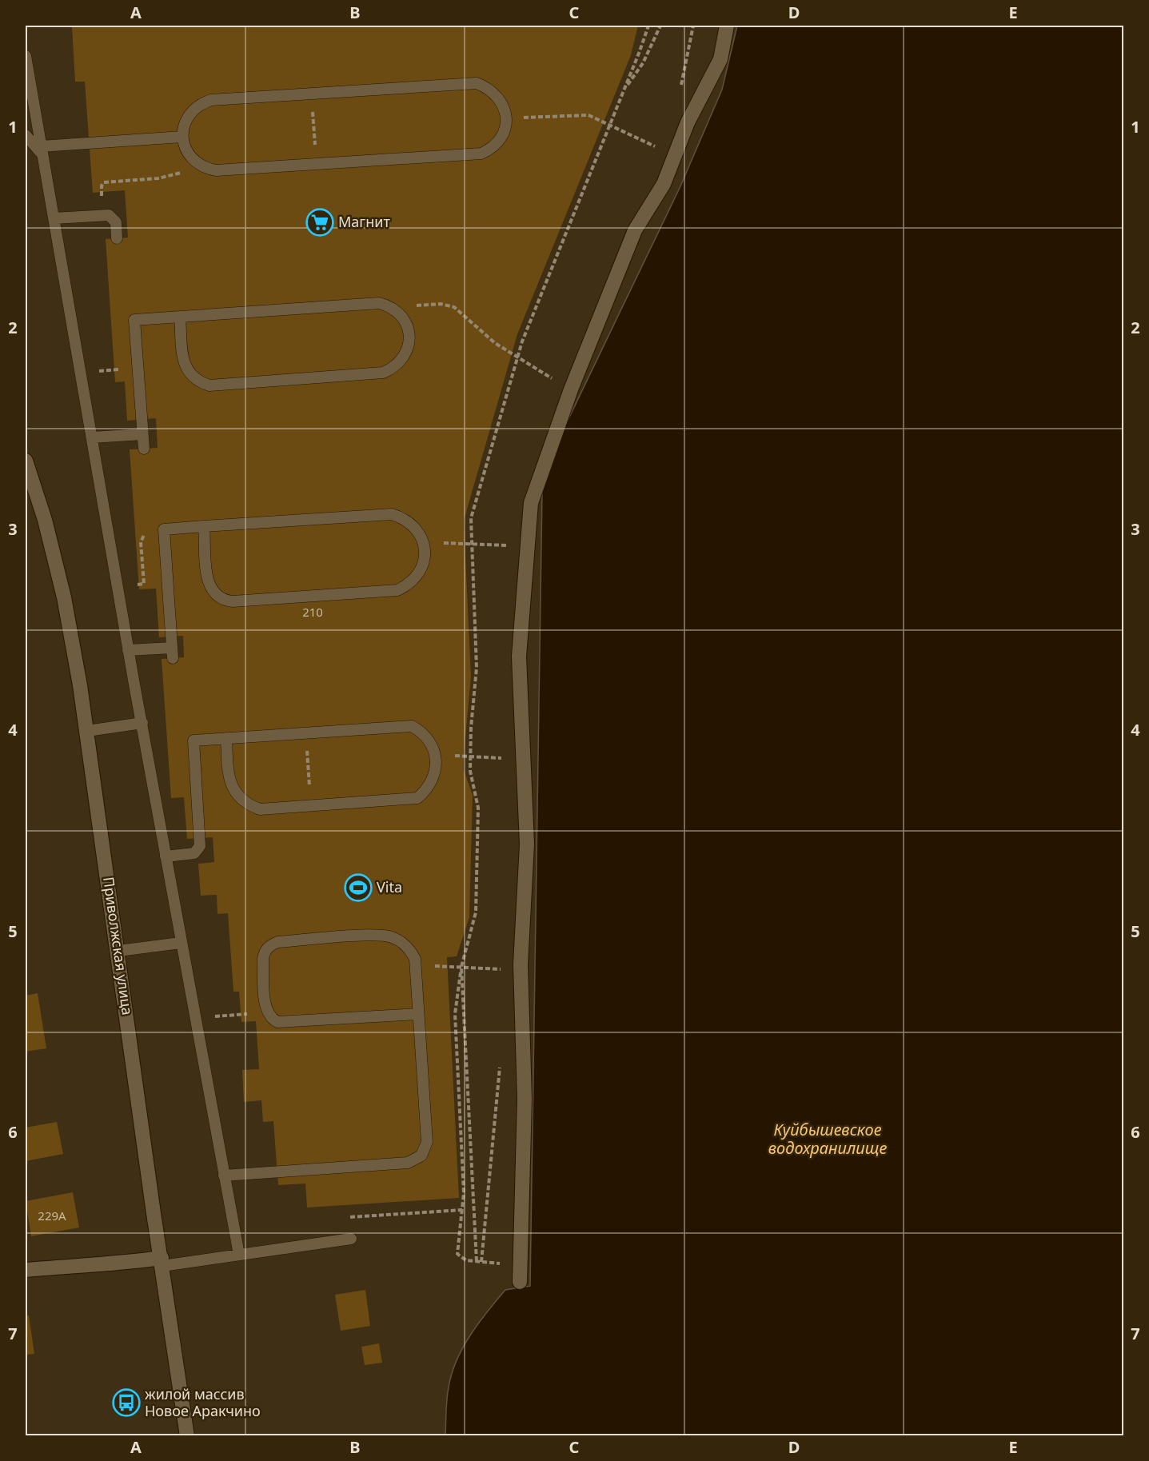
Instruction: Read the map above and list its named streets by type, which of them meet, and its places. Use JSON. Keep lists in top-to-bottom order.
{
  "streets": {
    "street": ["Приволжская улица"]
  },
  "water": ["Куйбышевское водохранилище"],
  "places": {
    "supermarket": ["Магнит"],
    "sports": ["Vita"],
    "bus stop": ["жилой массив Новое Аракчино"]
  },
  "house_numbers": ["210", "229А"],
  "grid": {
    "columns": [
      "A",
      "B",
      "C",
      "D",
      "E"
    ],
    "rows": [
      "1",
      "2",
      "3",
      "4",
      "5",
      "6",
      "7"
    ]
  }
}
